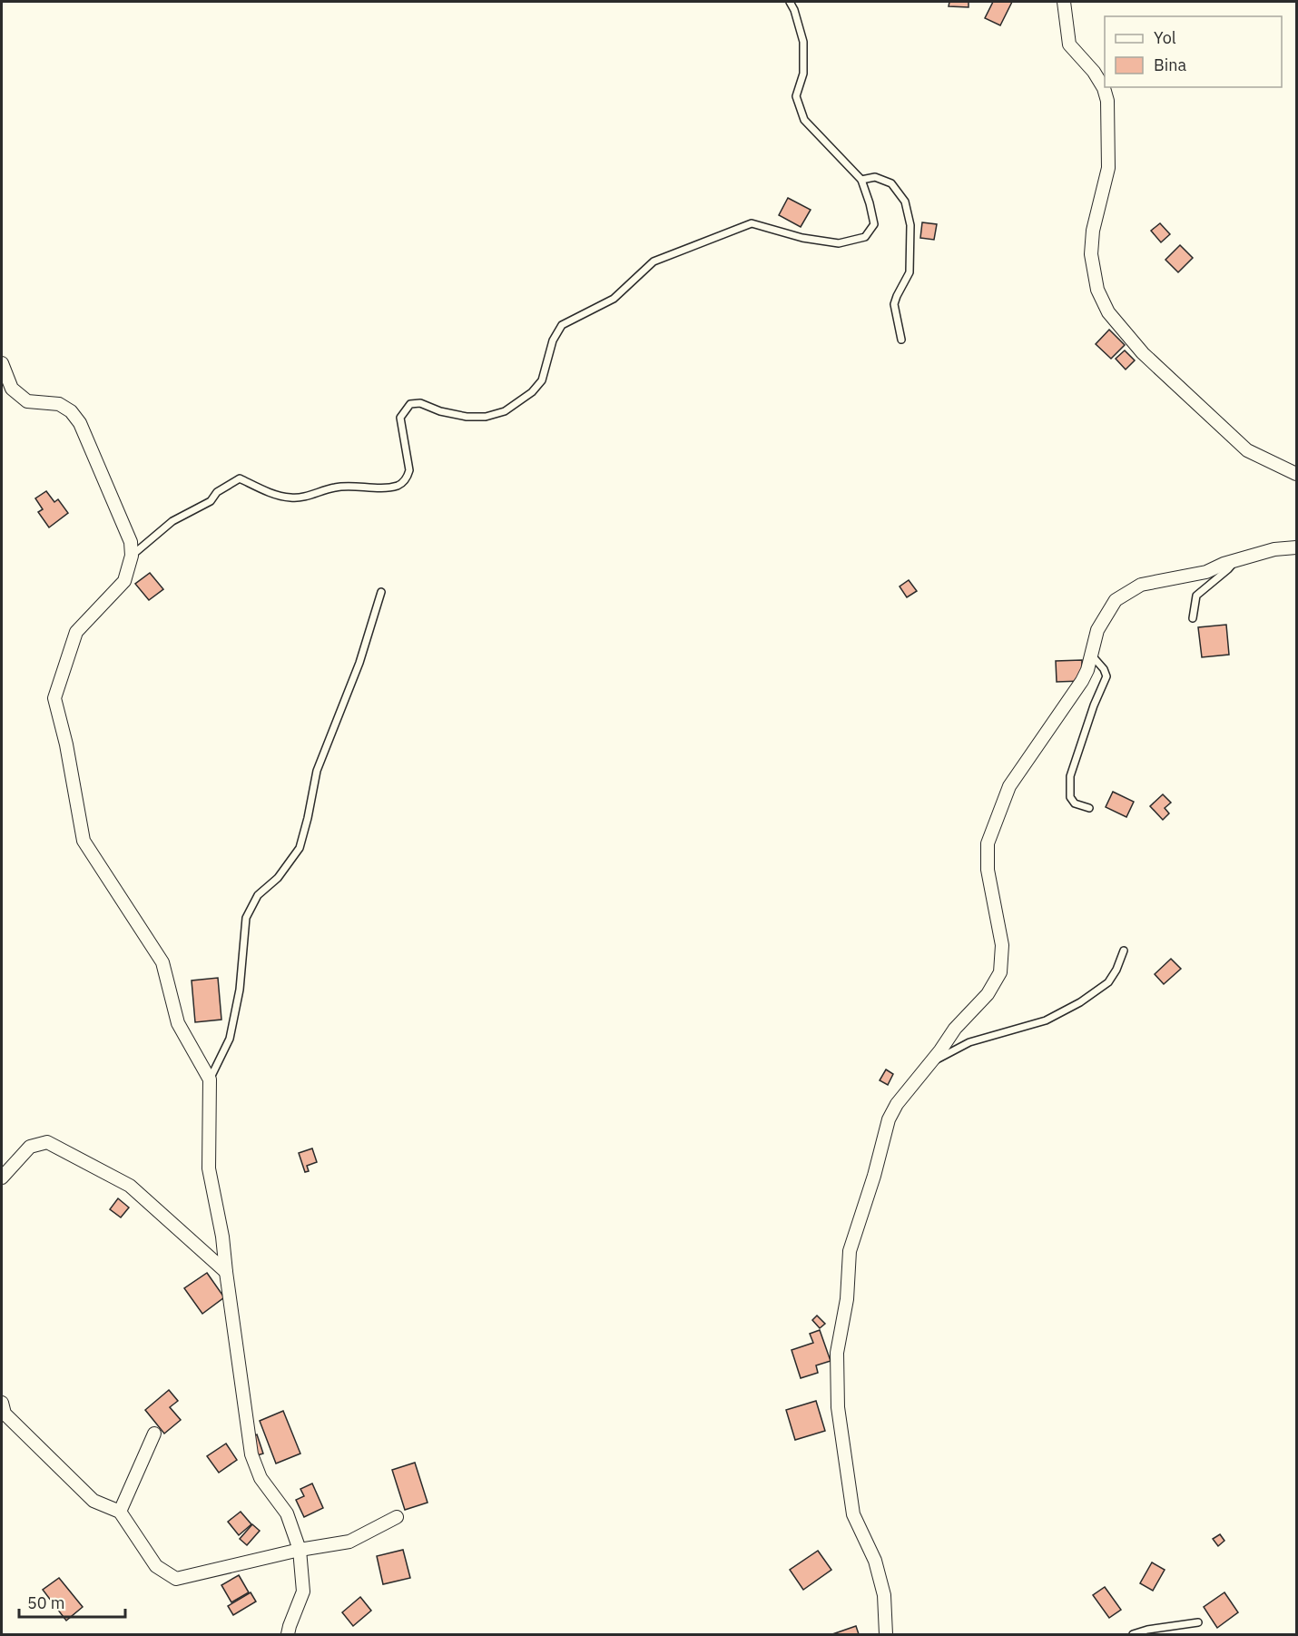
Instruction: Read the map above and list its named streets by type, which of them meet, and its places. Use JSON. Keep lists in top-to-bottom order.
{
  "legend": ["Yol", "Bina"],
  "scale_bar": "50 m"
}
